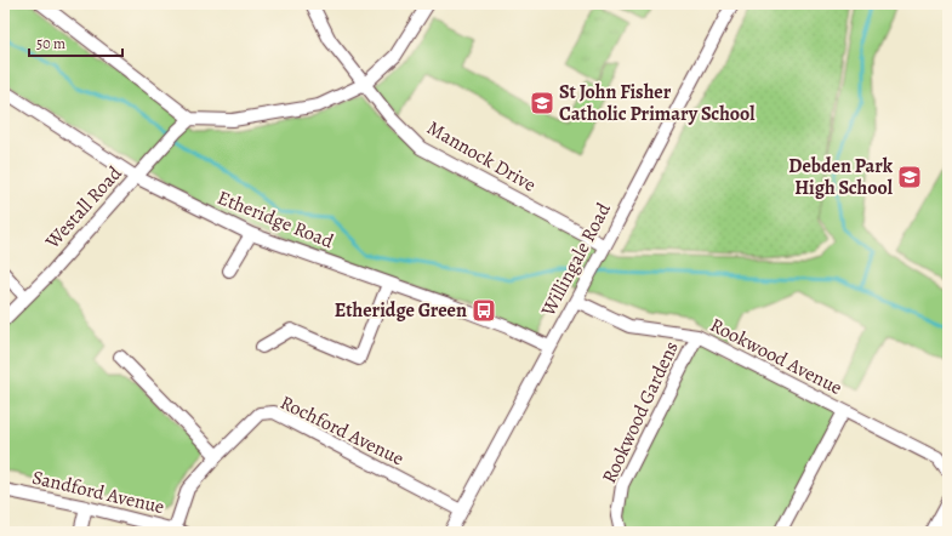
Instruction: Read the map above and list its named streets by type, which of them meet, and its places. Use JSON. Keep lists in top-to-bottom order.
{
  "streets": {
    "street": [
      "Mannock Drive",
      "Westall Road",
      "Etheridge Road",
      "Willingale Road",
      "Rookwood Avenue",
      "Rookwood Gardens",
      "Rochford Avenue",
      "Sandford Avenue"
    ]
  },
  "crossings": [
    ["Mannock Drive", "Willingale Road"],
    ["Westall Road", "Etheridge Road"],
    ["Etheridge Road", "Willingale Road"],
    ["Willingale Road", "Rookwood Avenue"],
    ["Willingale Road", "Rochford Avenue"],
    ["Rookwood Avenue", "Rookwood Gardens"],
    ["Rochford Avenue", "Sandford Avenue"]
  ],
  "places": {
    "school or university": ["St John Fisher Catholic Primary School", "Debden Park High School"],
    "bus stop": ["Etheridge Green"]
  },
  "scale_bar": "50 m"
}
